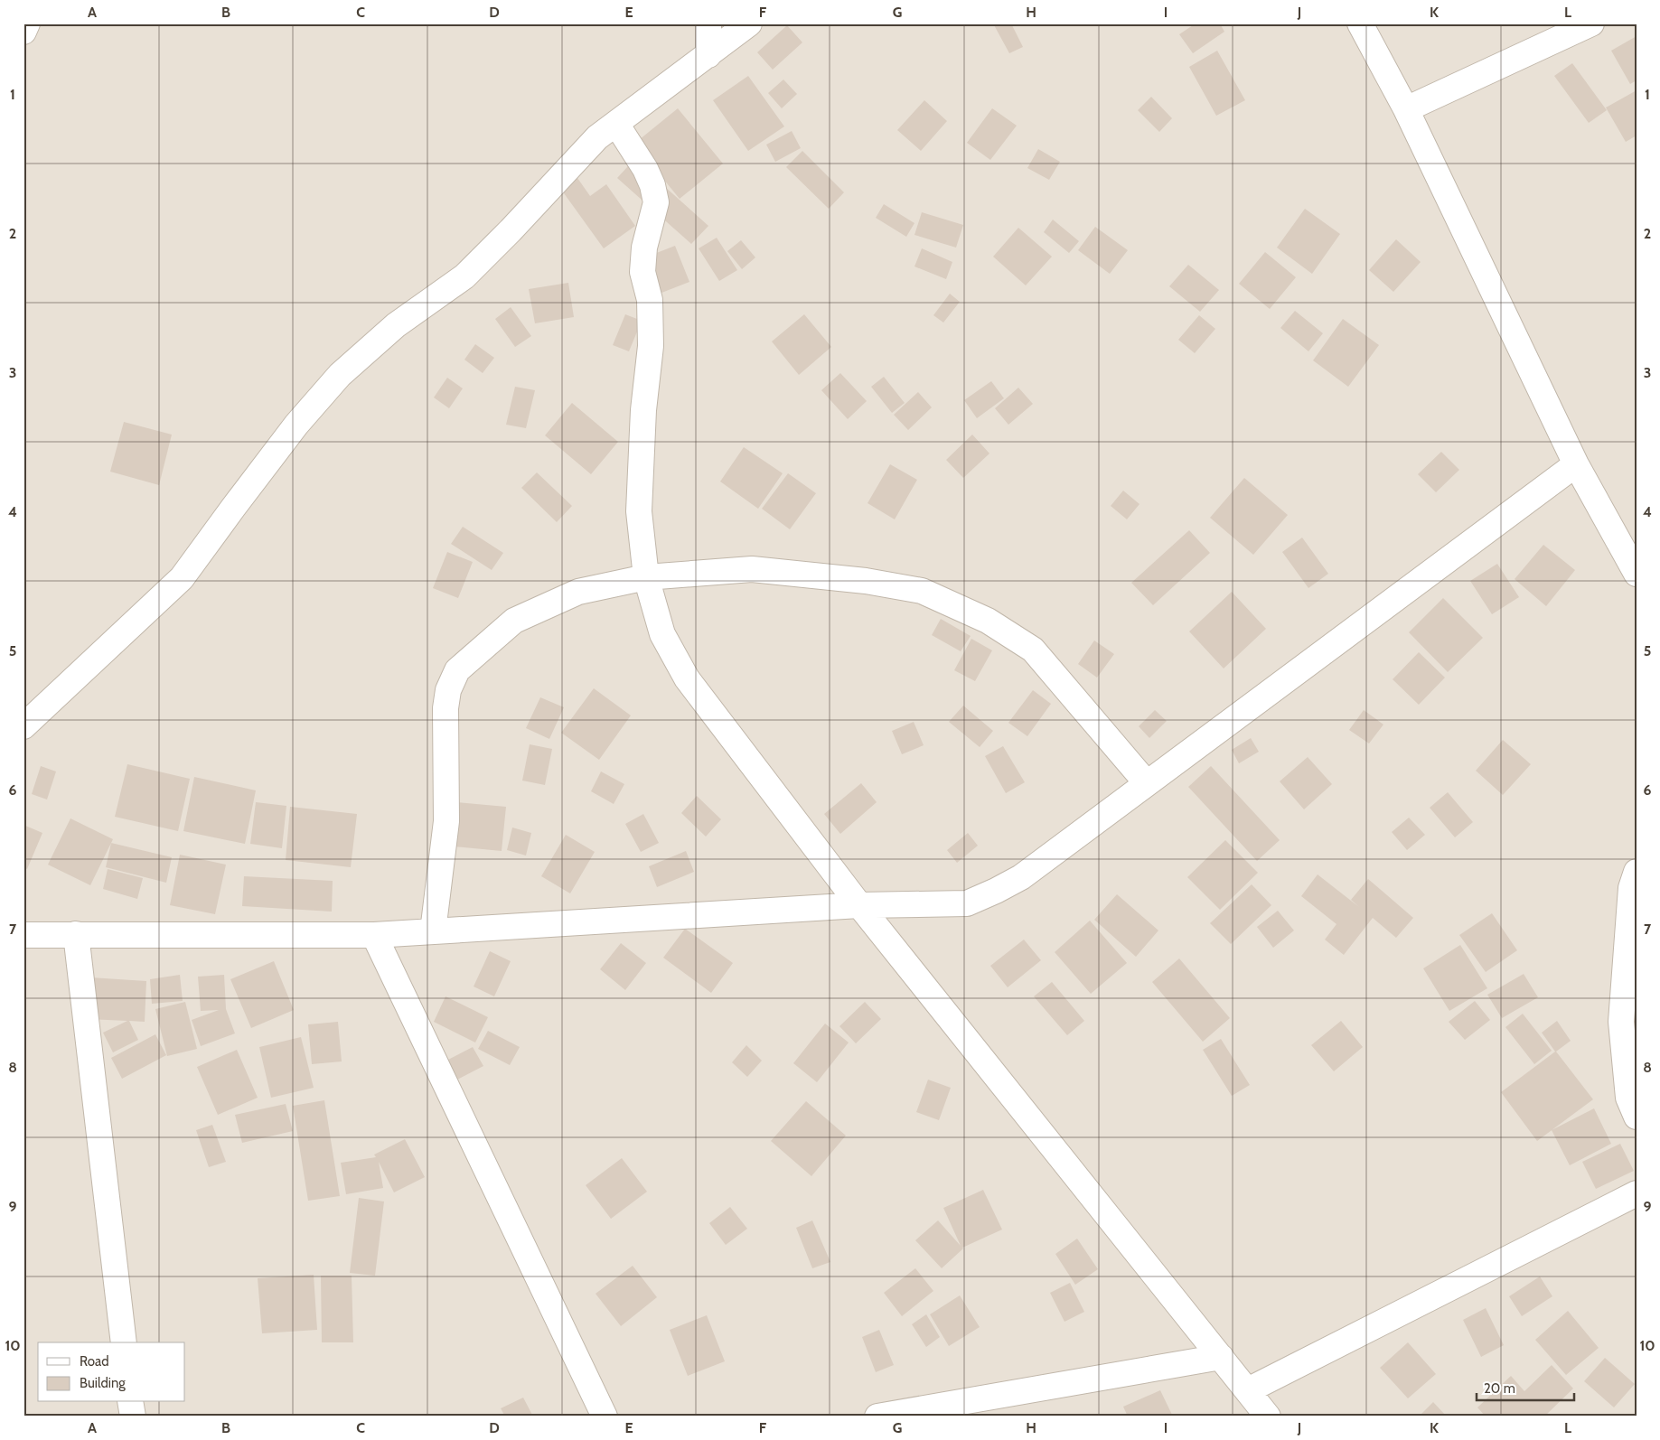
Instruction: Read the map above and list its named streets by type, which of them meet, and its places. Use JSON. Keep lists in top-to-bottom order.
{
  "legend": ["Road", "Building"],
  "scale_bar": "20 m",
  "grid": {
    "columns": [
      "A",
      "B",
      "C",
      "D",
      "E",
      "F",
      "G",
      "H",
      "I",
      "J",
      "K",
      "L"
    ],
    "rows": [
      "1",
      "2",
      "3",
      "4",
      "5",
      "6",
      "7",
      "8",
      "9",
      "10"
    ]
  }
}
